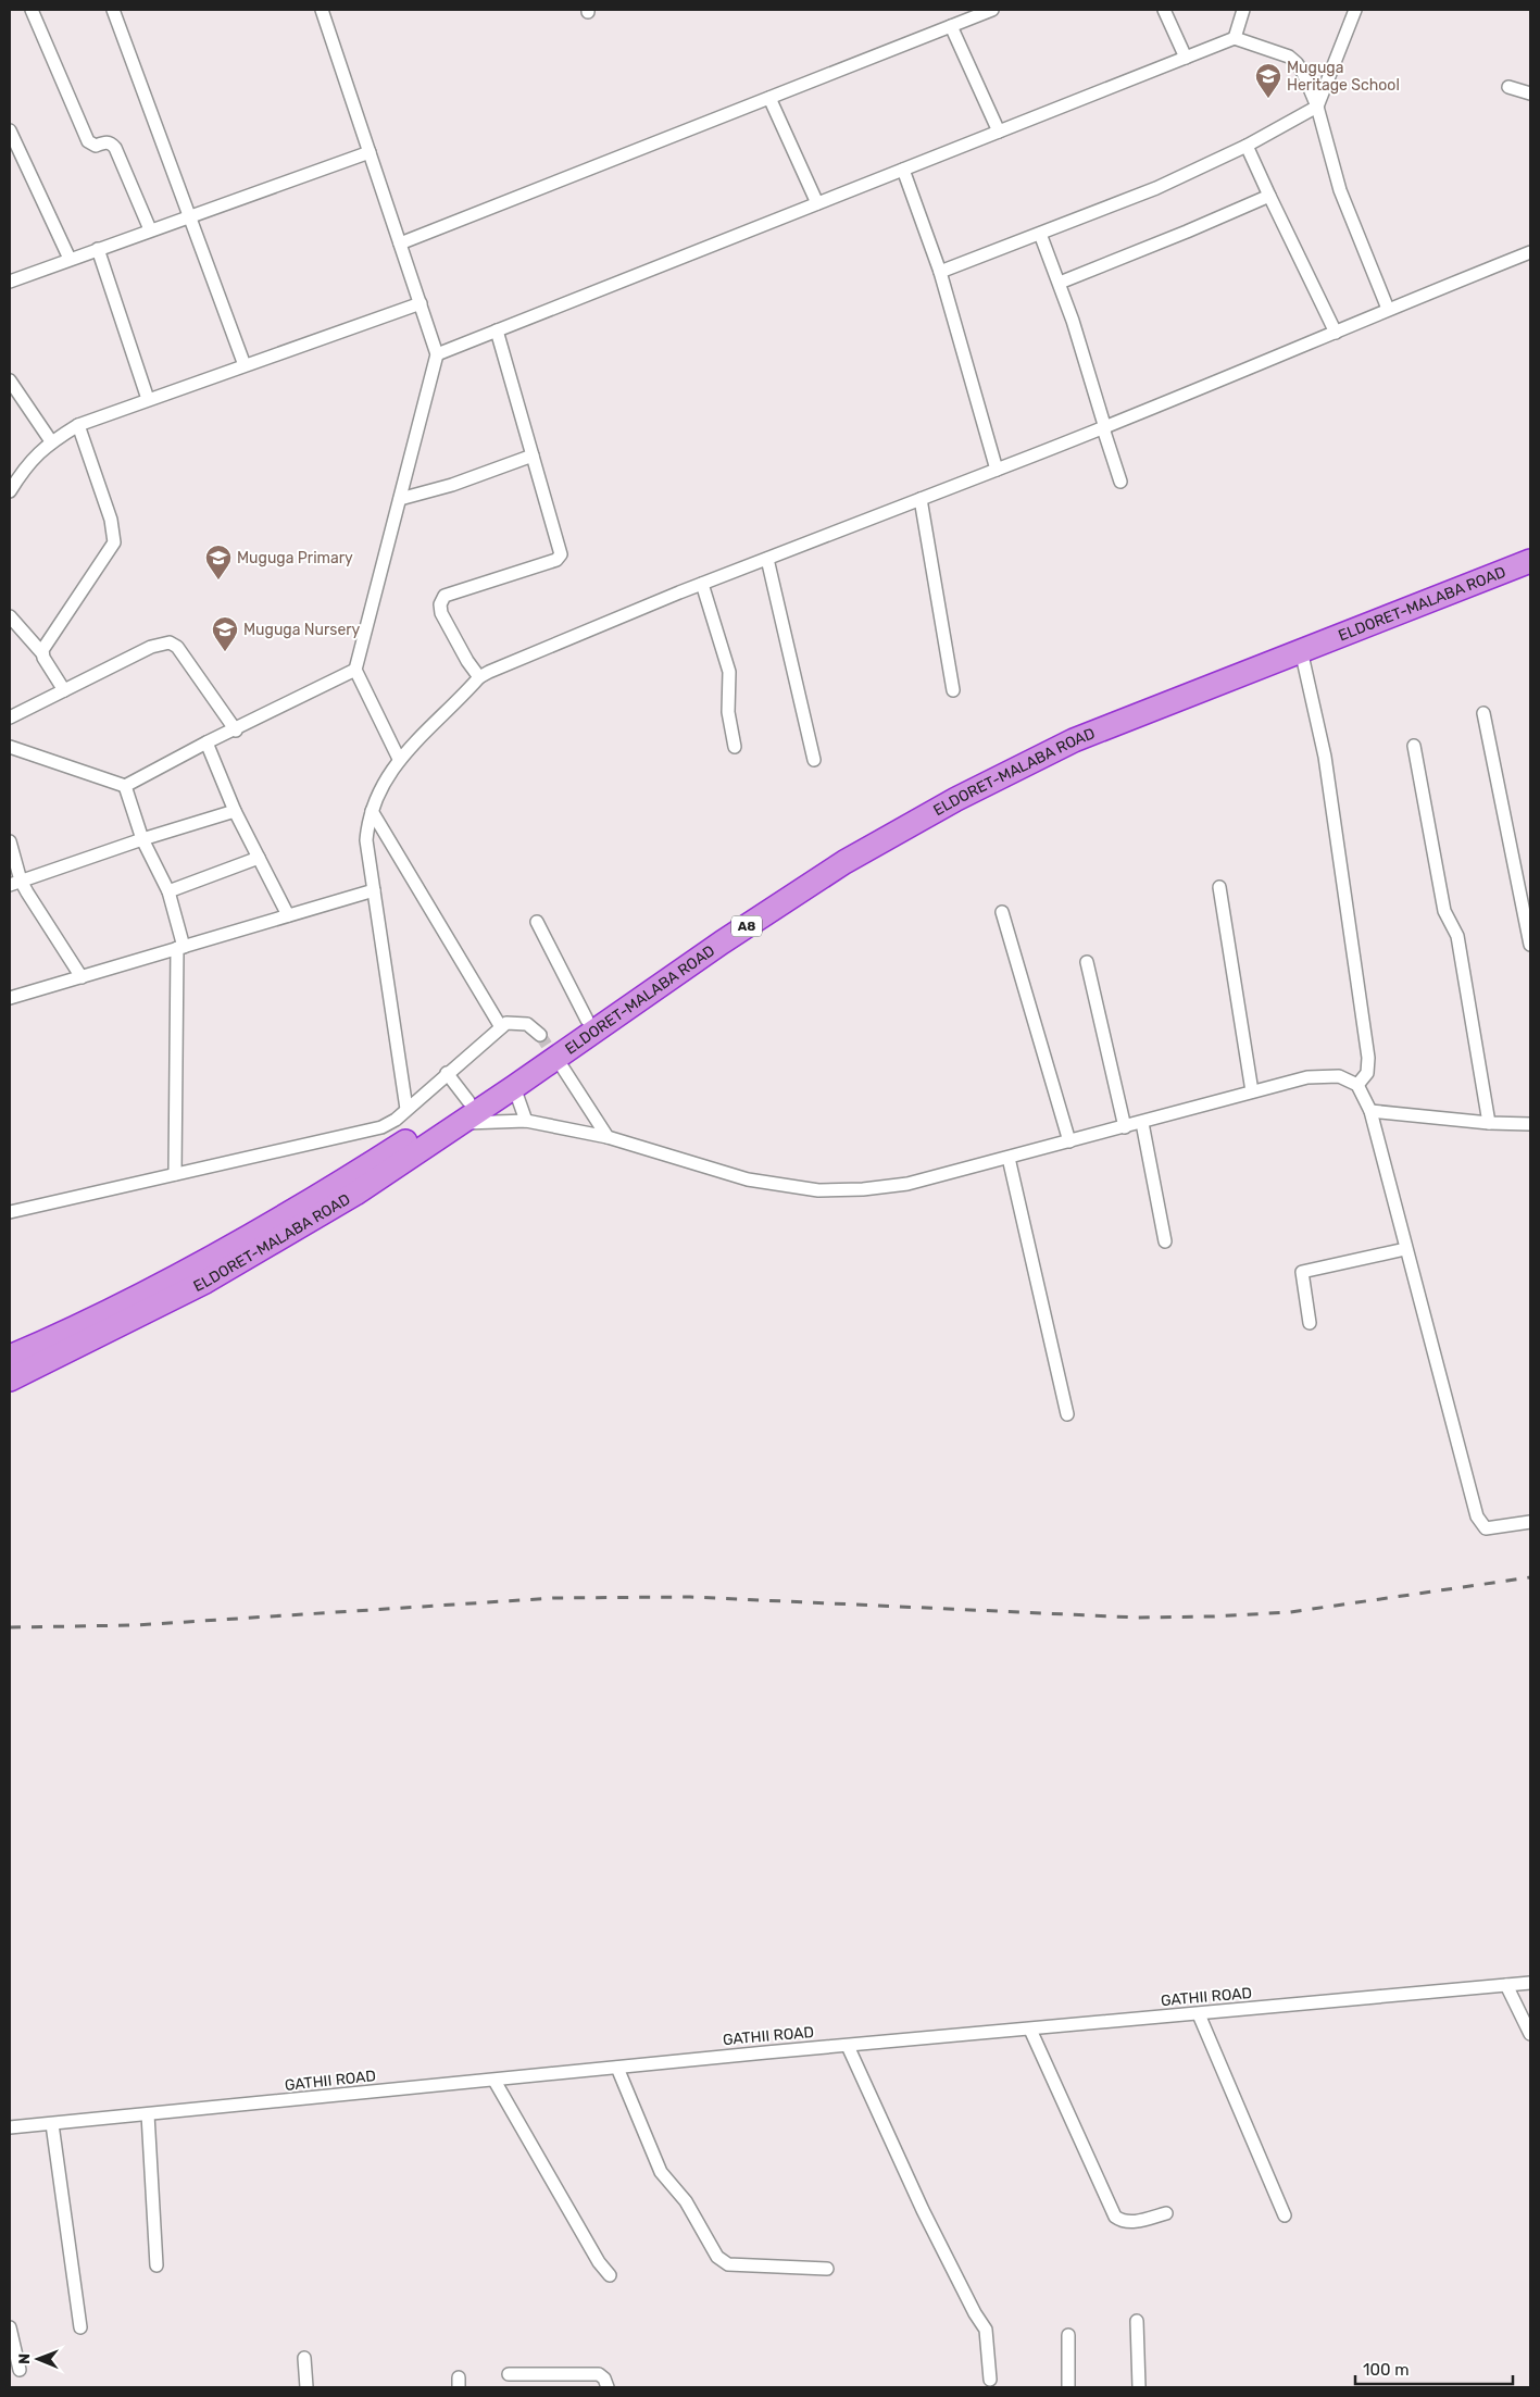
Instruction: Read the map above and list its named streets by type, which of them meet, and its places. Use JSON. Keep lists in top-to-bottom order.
{
  "streets": {
    "highway": ["ELDORET-MALABA ROAD", "A8"],
    "street": ["GATHII ROAD"]
  },
  "places": {
    "school or university": ["Muguga Heritage School", "Muguga Primary", "Muguga Nursery"]
  },
  "scale_bar": "100 m",
  "north": "left"
}
